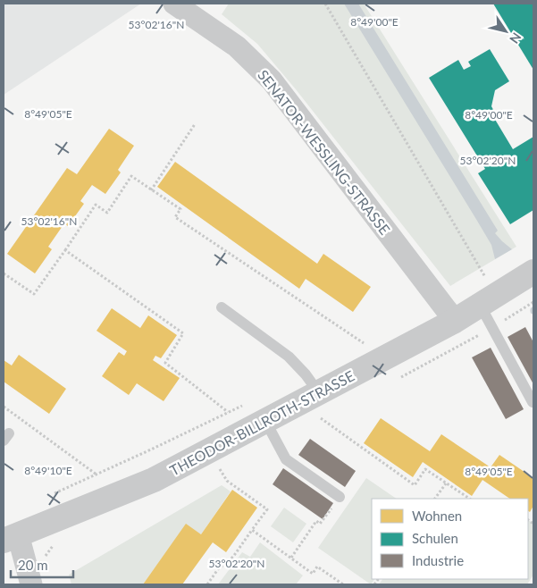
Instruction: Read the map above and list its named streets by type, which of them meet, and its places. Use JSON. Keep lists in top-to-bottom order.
{
  "streets": {
    "street": ["SENATOR-WESSLING-STRASSE", "THEODOR-BILLROTH-STRASSE"]
  },
  "crossings": [
    ["SENATOR-WESSLING-STRASSE", "THEODOR-BILLROTH-STRASSE"]
  ],
  "legend": ["Wohnen", "Schulen", "Industrie"],
  "scale_bar": "20 m",
  "north": "bottom right",
  "coordinates": [
    "8°49'00\"E",
    "53°02'16\"N",
    "8°49'05\"E",
    "53°02'20\"N",
    "8°49'10\"E"
  ]
}
